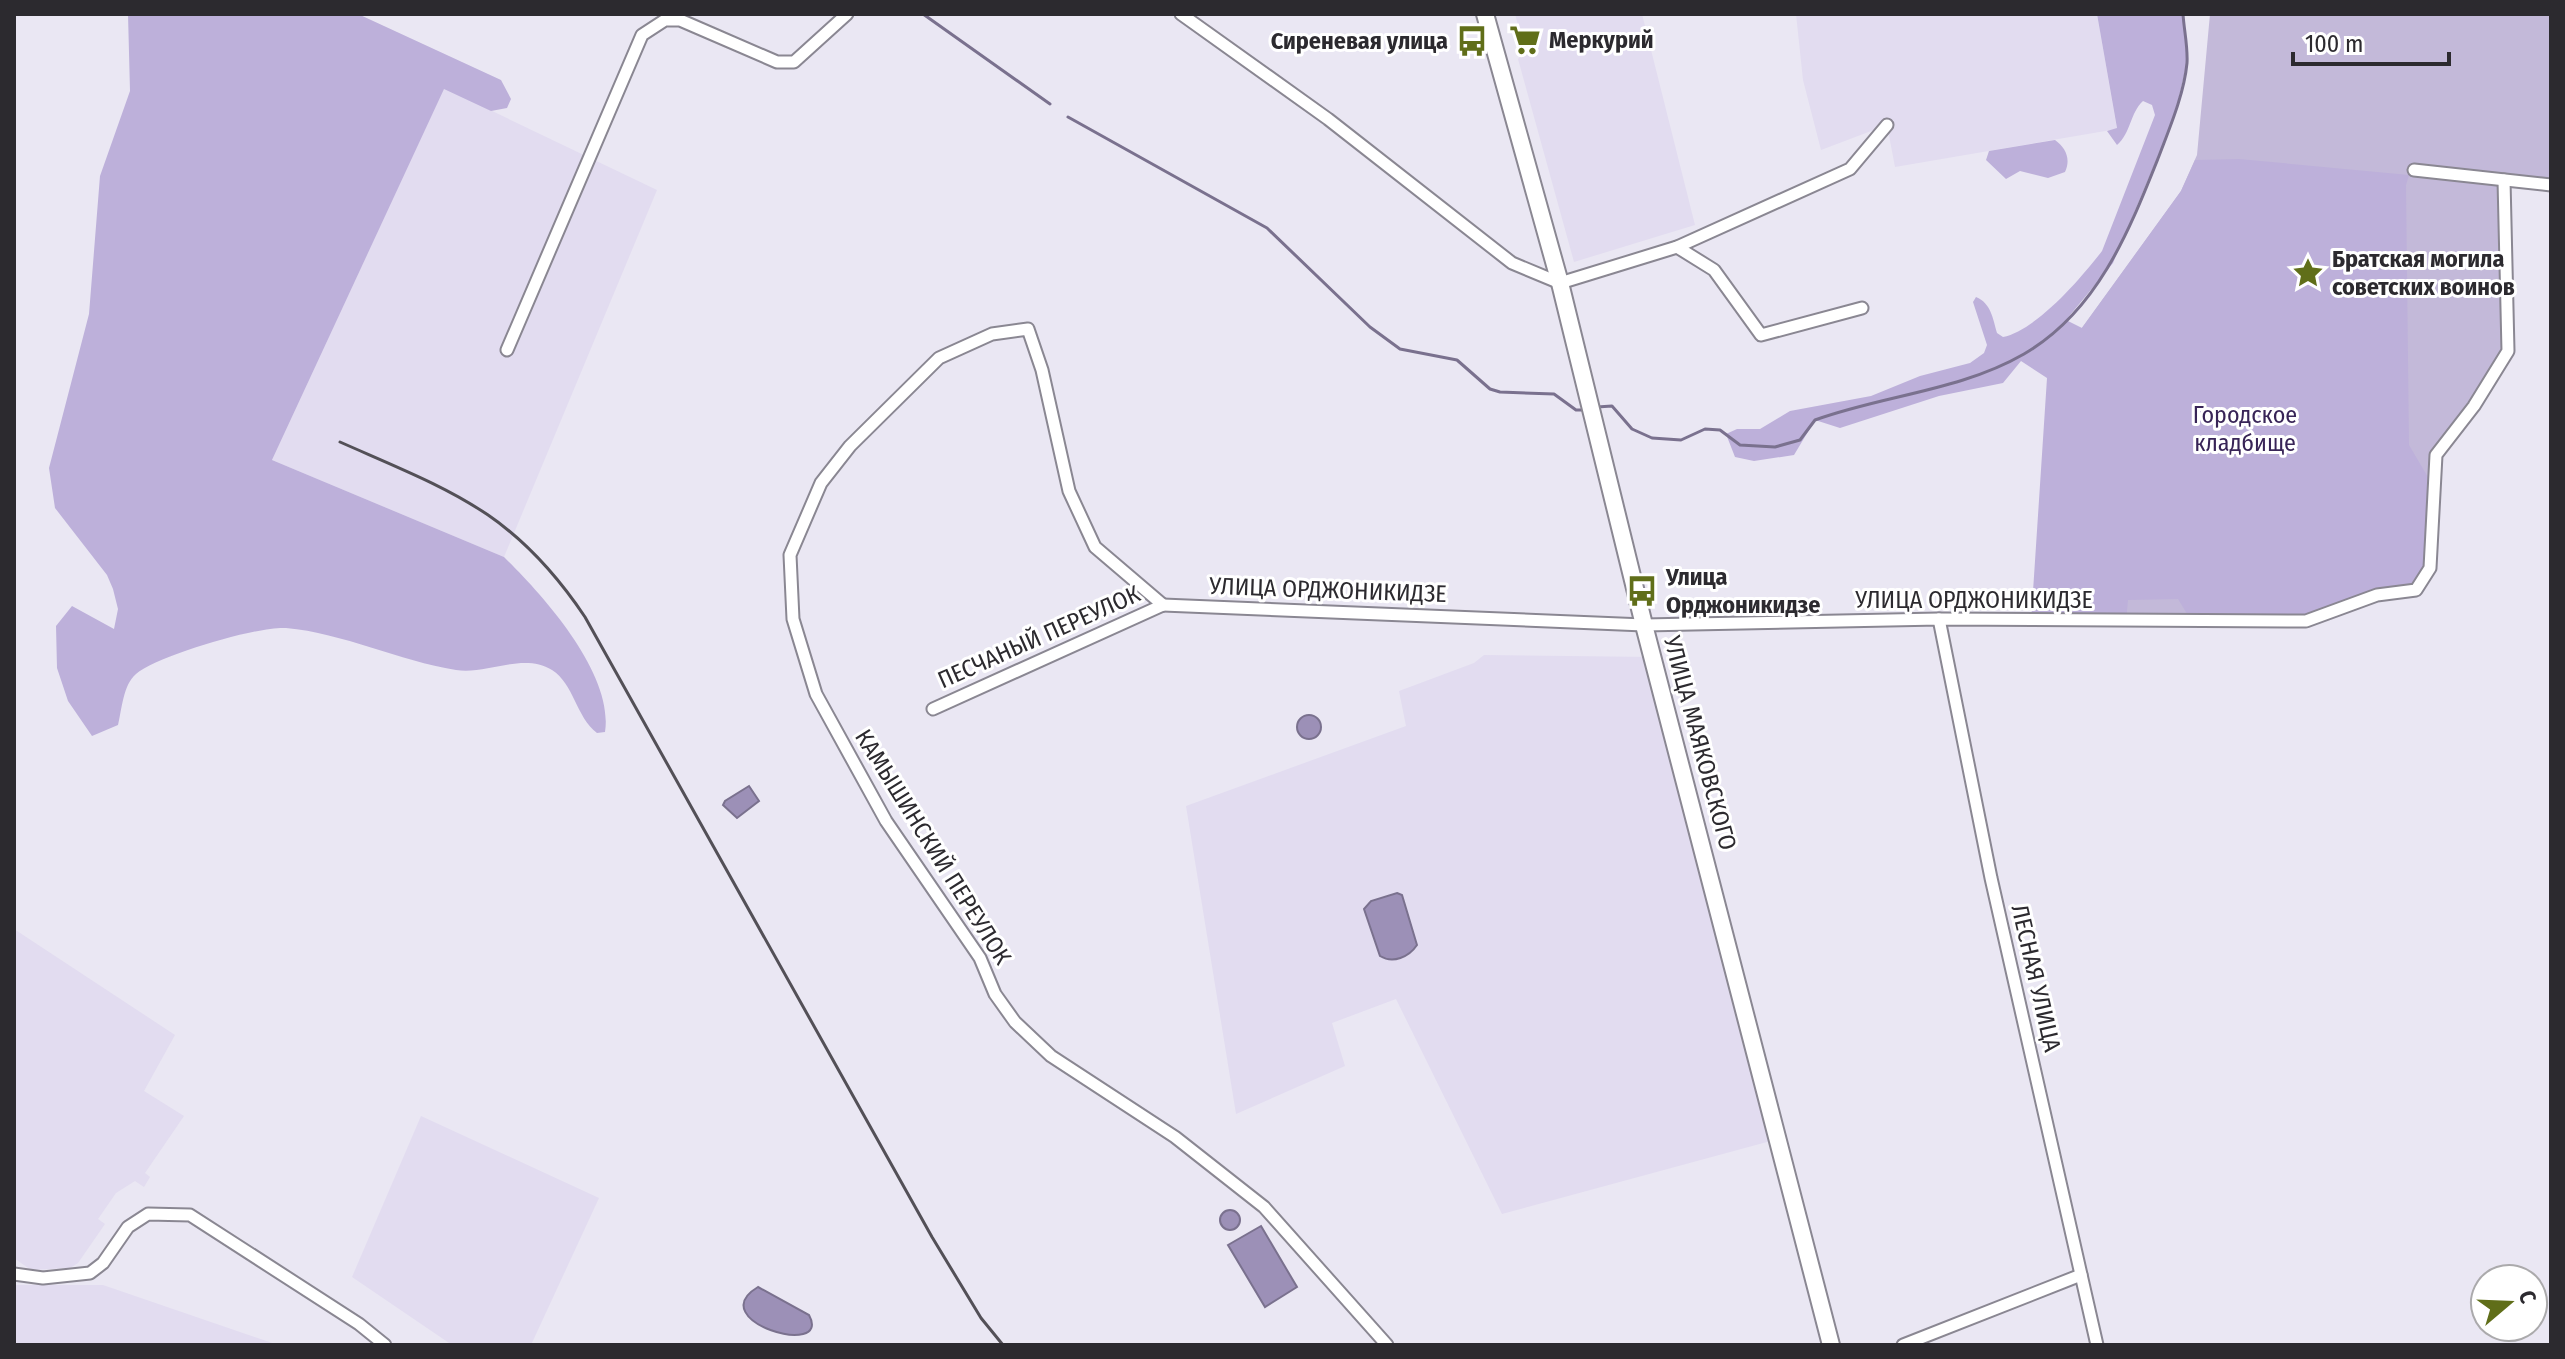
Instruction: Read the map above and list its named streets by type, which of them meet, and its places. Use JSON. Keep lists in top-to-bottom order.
{
  "streets": {
    "street": [
      "УЛИЦА ОРДЖОНИКИДЗЕ",
      "ПЕСЧАНЫЙ ПЕРЕУЛОК",
      "УЛИЦА МАЯКОВСКОГО",
      "КАМЫШИНСКИЙ ПЕРЕУЛОК",
      "ЛЕСНАЯ УЛИЦА"
    ]
  },
  "crossings": [
    ["УЛИЦА ОРДЖОНИКИДЗЕ", "ПЕСЧАНЫЙ ПЕРЕУЛОК"],
    ["УЛИЦА ОРДЖОНИКИДЗЕ", "УЛИЦА МАЯКОВСКОГО"],
    ["УЛИЦА ОРДЖОНИКИДЗЕ", "КАМЫШИНСКИЙ ПЕРЕУЛОК"],
    ["УЛИЦА ОРДЖОНИКИДЗЕ", "ЛЕСНАЯ УЛИЦА"],
    ["ПЕСЧАНЫЙ ПЕРЕУЛОК", "КАМЫШИНСКИЙ ПЕРЕУЛОК"]
  ],
  "parks": ["Городское кладбище"],
  "places": {
    "supermarket": ["Меркурий"],
    "bus stop": ["Сиреневая улица", "Улица Орджоникидзе"],
    "place": ["Братская могила советских воинов"]
  },
  "scale_bar": "100 m",
  "north": "right"
}
